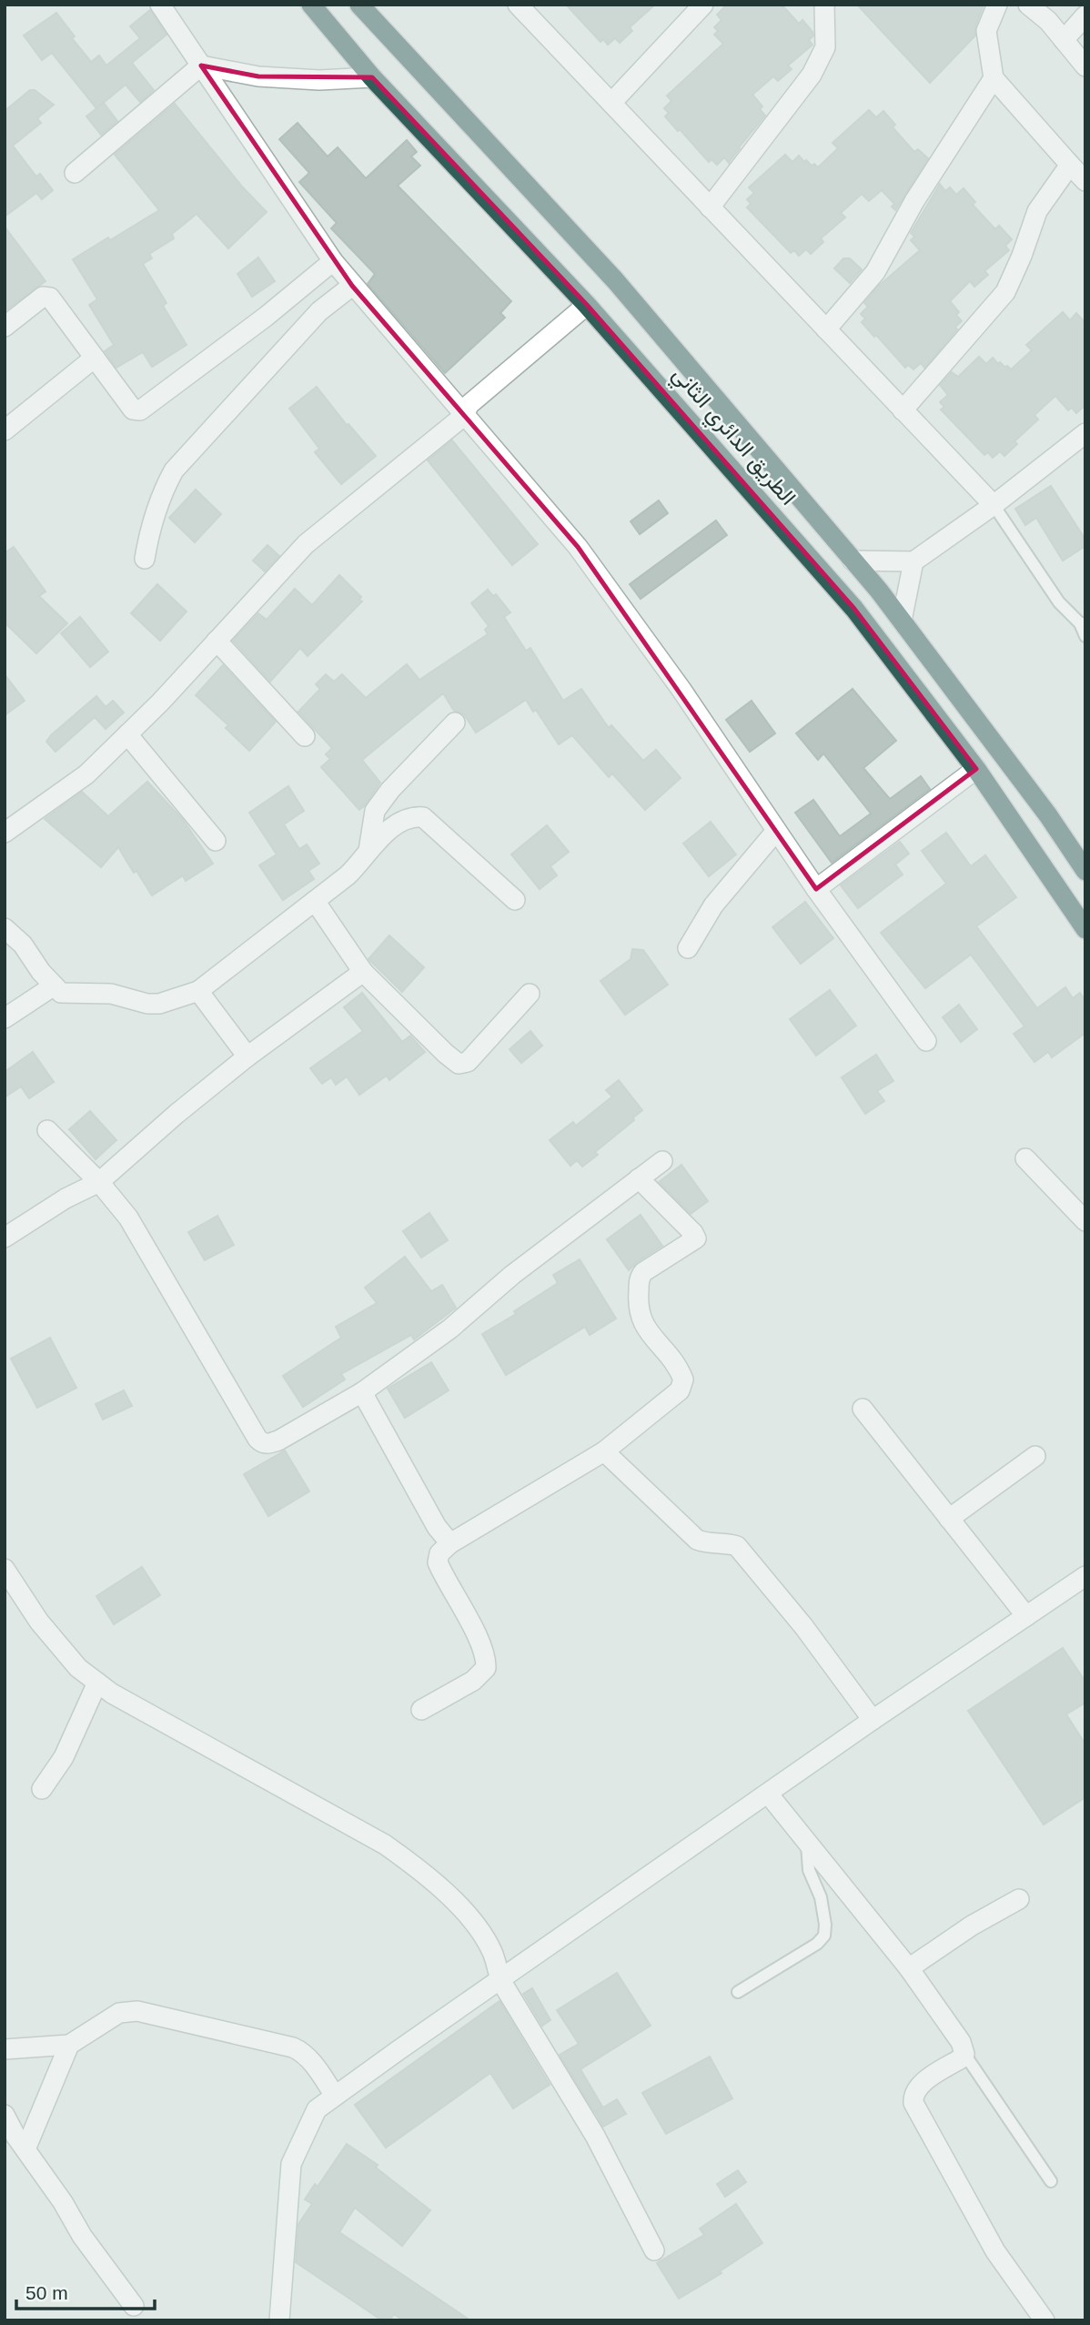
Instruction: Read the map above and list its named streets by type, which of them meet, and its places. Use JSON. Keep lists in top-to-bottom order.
{
  "streets": {
    "highway": ["الطريق الدائري الثاني"]
  },
  "scale_bar": "50 m"
}
